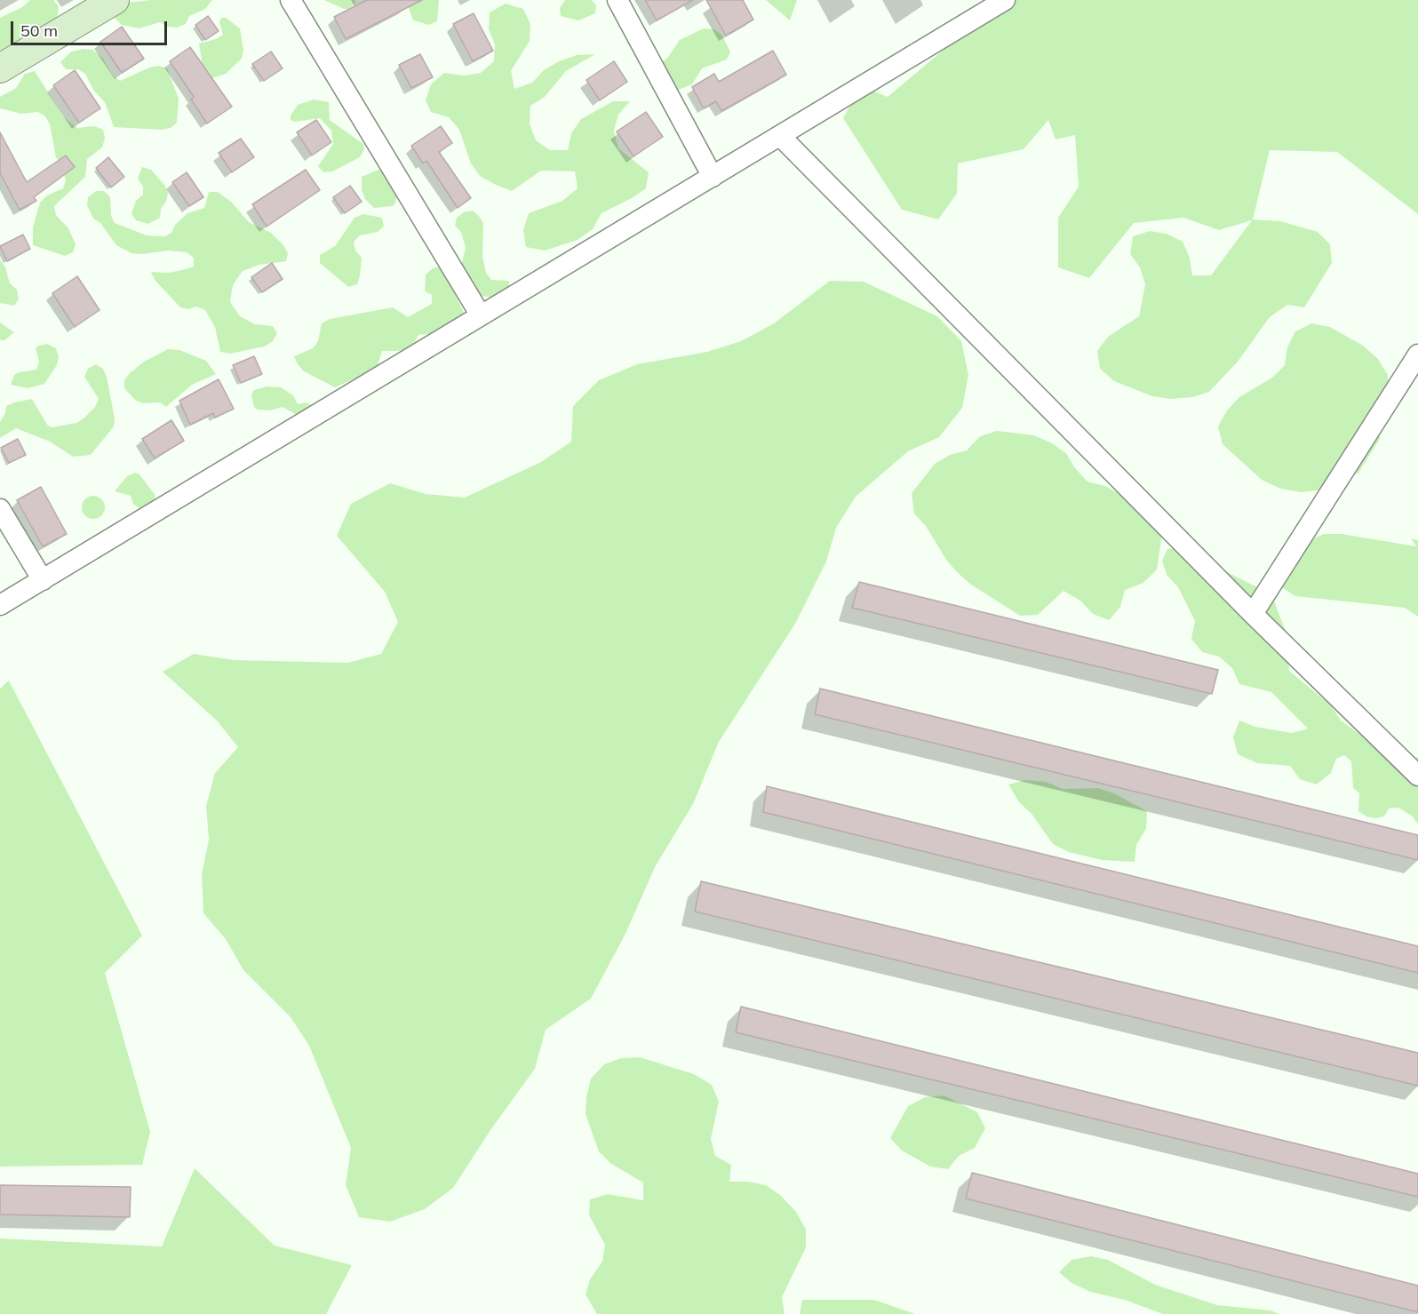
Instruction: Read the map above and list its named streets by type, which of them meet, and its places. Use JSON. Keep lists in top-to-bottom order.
{
  "scale_bar": "50 m"
}
